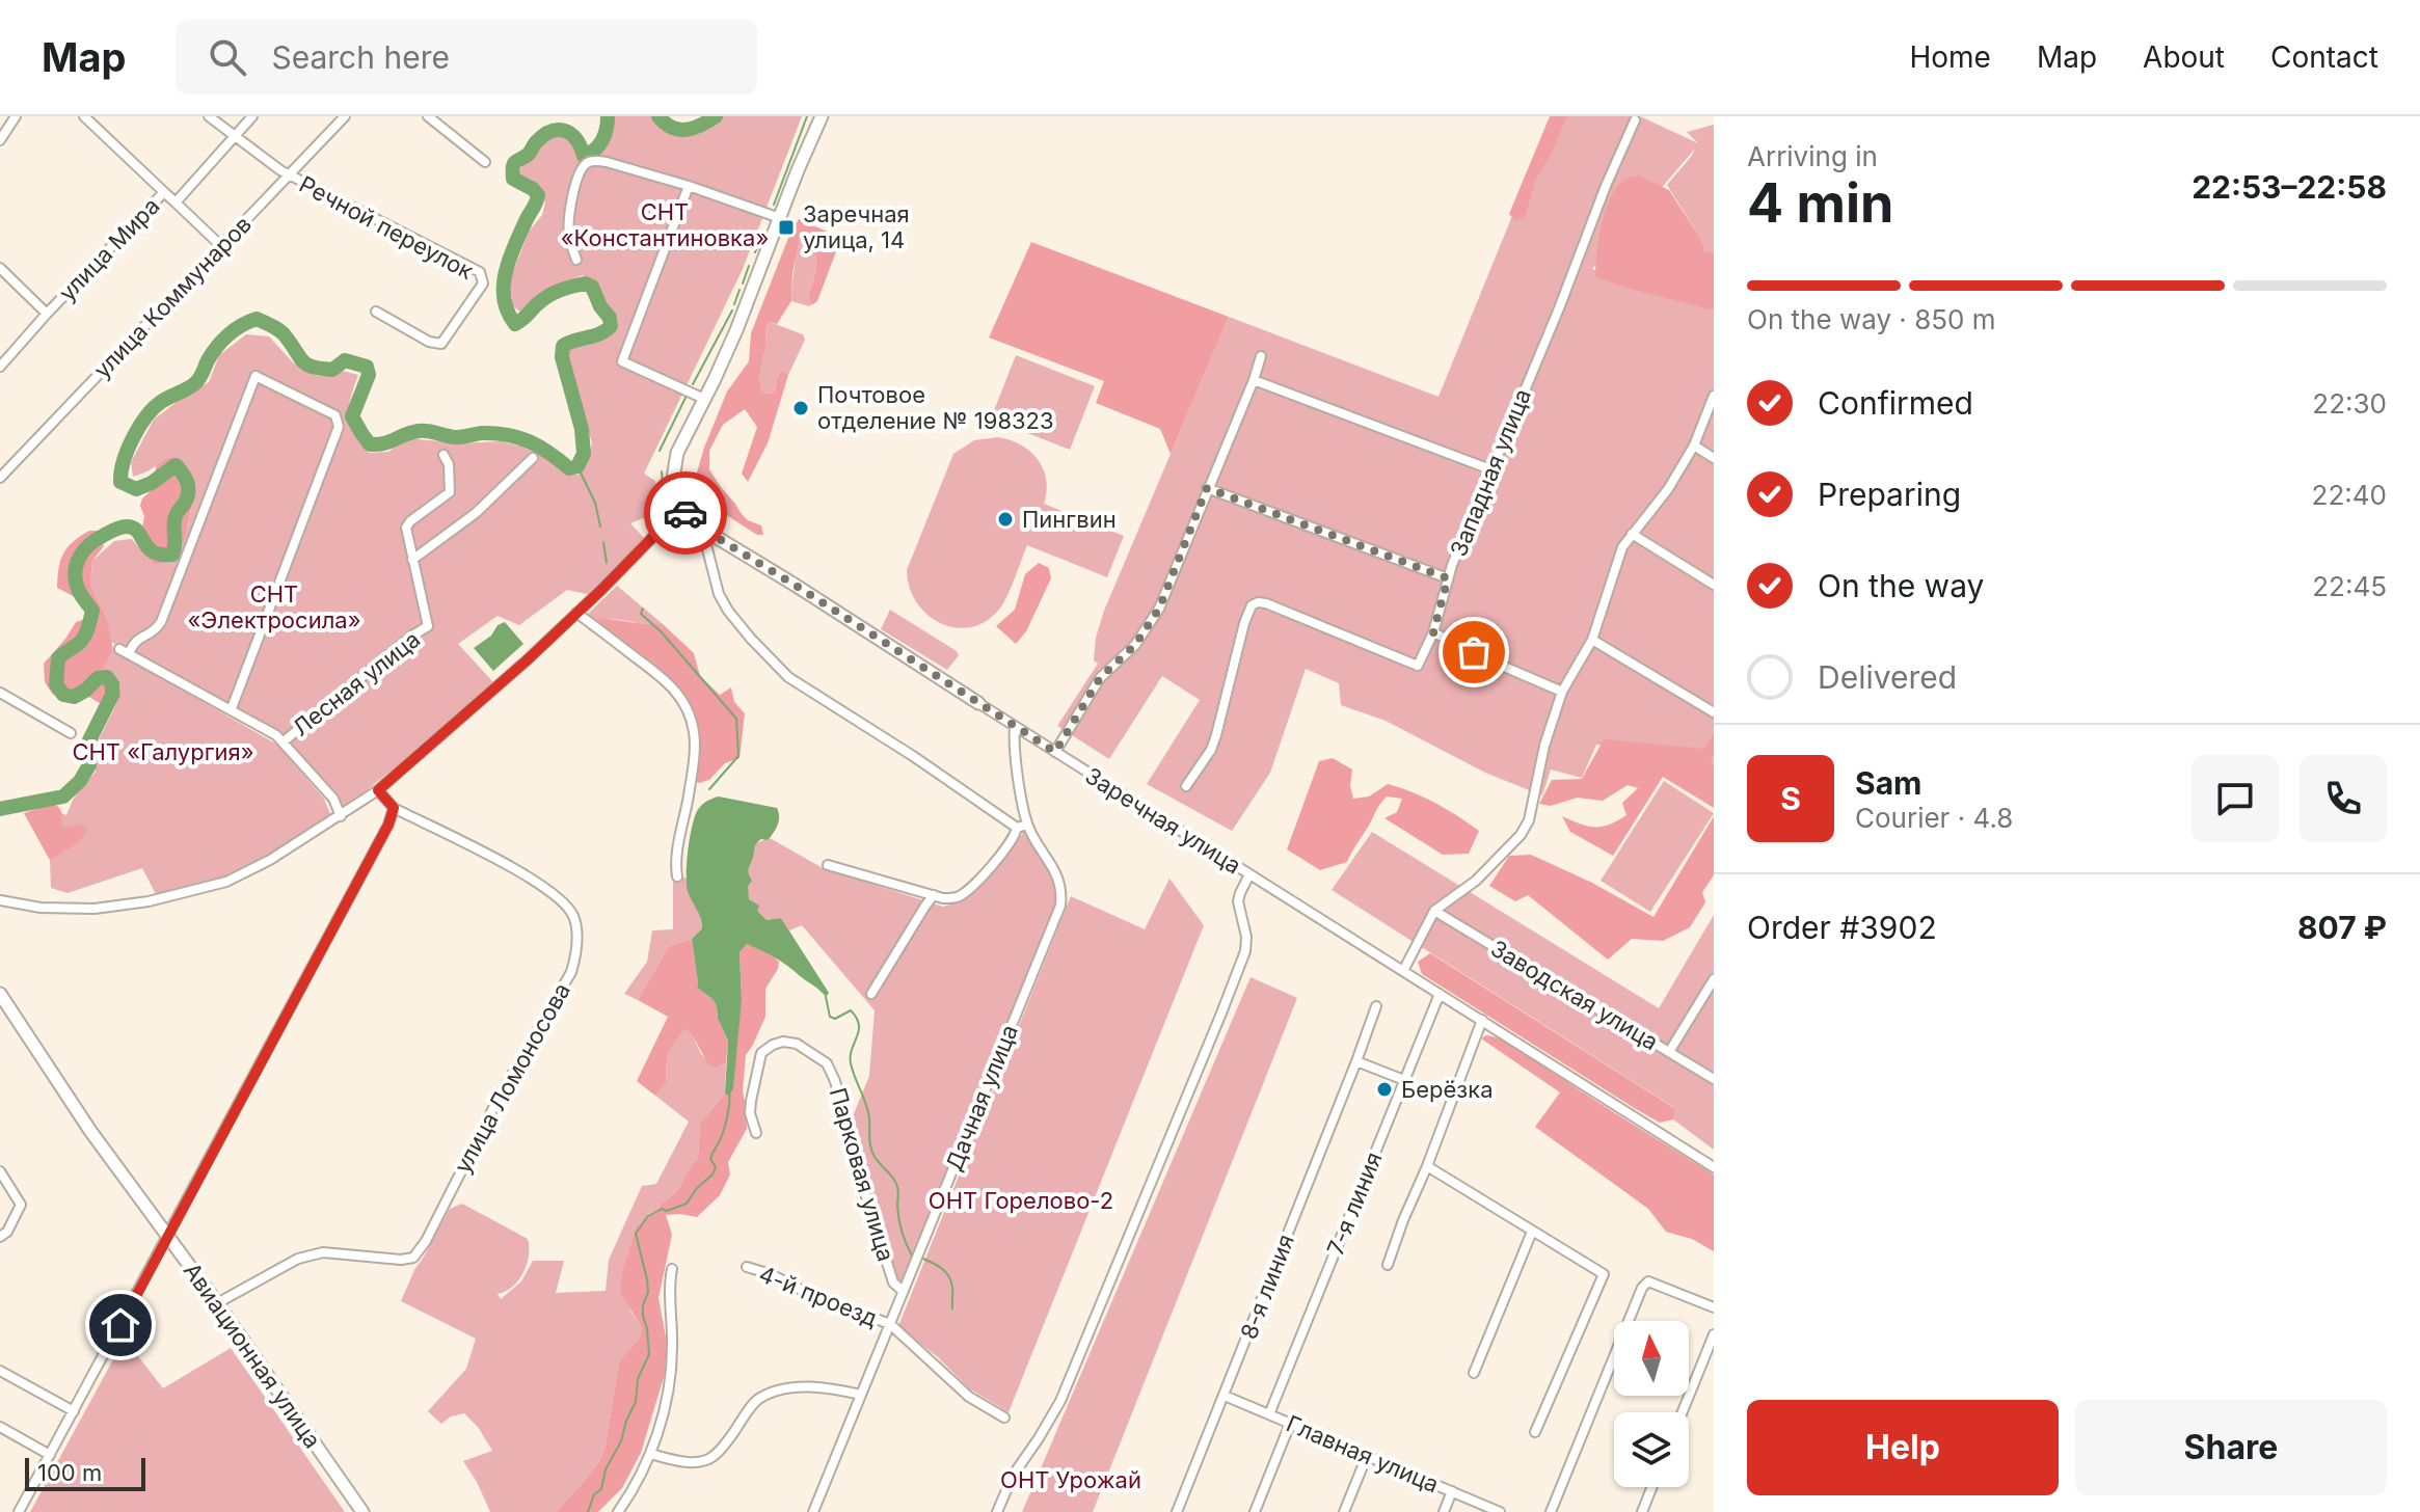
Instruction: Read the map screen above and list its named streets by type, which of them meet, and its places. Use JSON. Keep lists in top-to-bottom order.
{
  "streets": {
    "street": [
      "Речной переулок",
      "улица Мира",
      "улица Коммунаров",
      "Западная улица",
      "Лесная улица",
      "Заречная улица",
      "Заводская улица",
      "улица Ломоносова",
      "Дачная улица",
      "Парковая улица",
      "7-я линия",
      "8-я линия",
      "4-й проезд",
      "Авиационная улица",
      "Главная улица"
    ]
  },
  "crossings": [
    ["Речной переулок", "улица Мира"],
    ["Речной переулок", "улица Коммунаров"],
    ["Заречная улица", "Дачная улица"],
    ["Заречная улица", "7-я линия"],
    ["улица Ломоносова", "Авиационная улица"],
    ["Дачная улица", "Парковая улица"],
    ["Дачная улица", "4-й проезд"],
    ["7-я линия", "Главная улица"],
    ["8-я линия", "Главная улица"]
  ],
  "parks": [
    "СНТ «Константиновка»",
    "СНТ «Электросила»",
    "СНТ «Галургия»",
    "ОНТ Горелово-2",
    "ОНТ Урожай"
  ],
  "places": {
    "transit": ["Заречная улица, 14"],
    "other": ["Почтовое отделение № 198323", "Пингвин", "Берёзка"]
  },
  "scale_bar": "100 m",
  "north": "top",
  "page": {
    "header": "Map",
    "search": "Search here",
    "nav": [
      "Home",
      "Map",
      "About",
      "Contact"
    ],
    "heading": ["4 min", "Arriving in", "22:53–22:58"],
    "panel": [
      "Sam",
      "Courier · 4.8",
      "Order #3902",
      "807 ₽"
    ],
    "bar": "On the way · 850 m",
    "list": [
      ["Confirmed", "22:30"],
      ["Preparing", "22:40"],
      ["On the way", "22:45"],
      "Delivered"
    ],
    "round": "S",
    "buttons": ["Help", "Share"],
    "scale": "100 m"
  }
}
